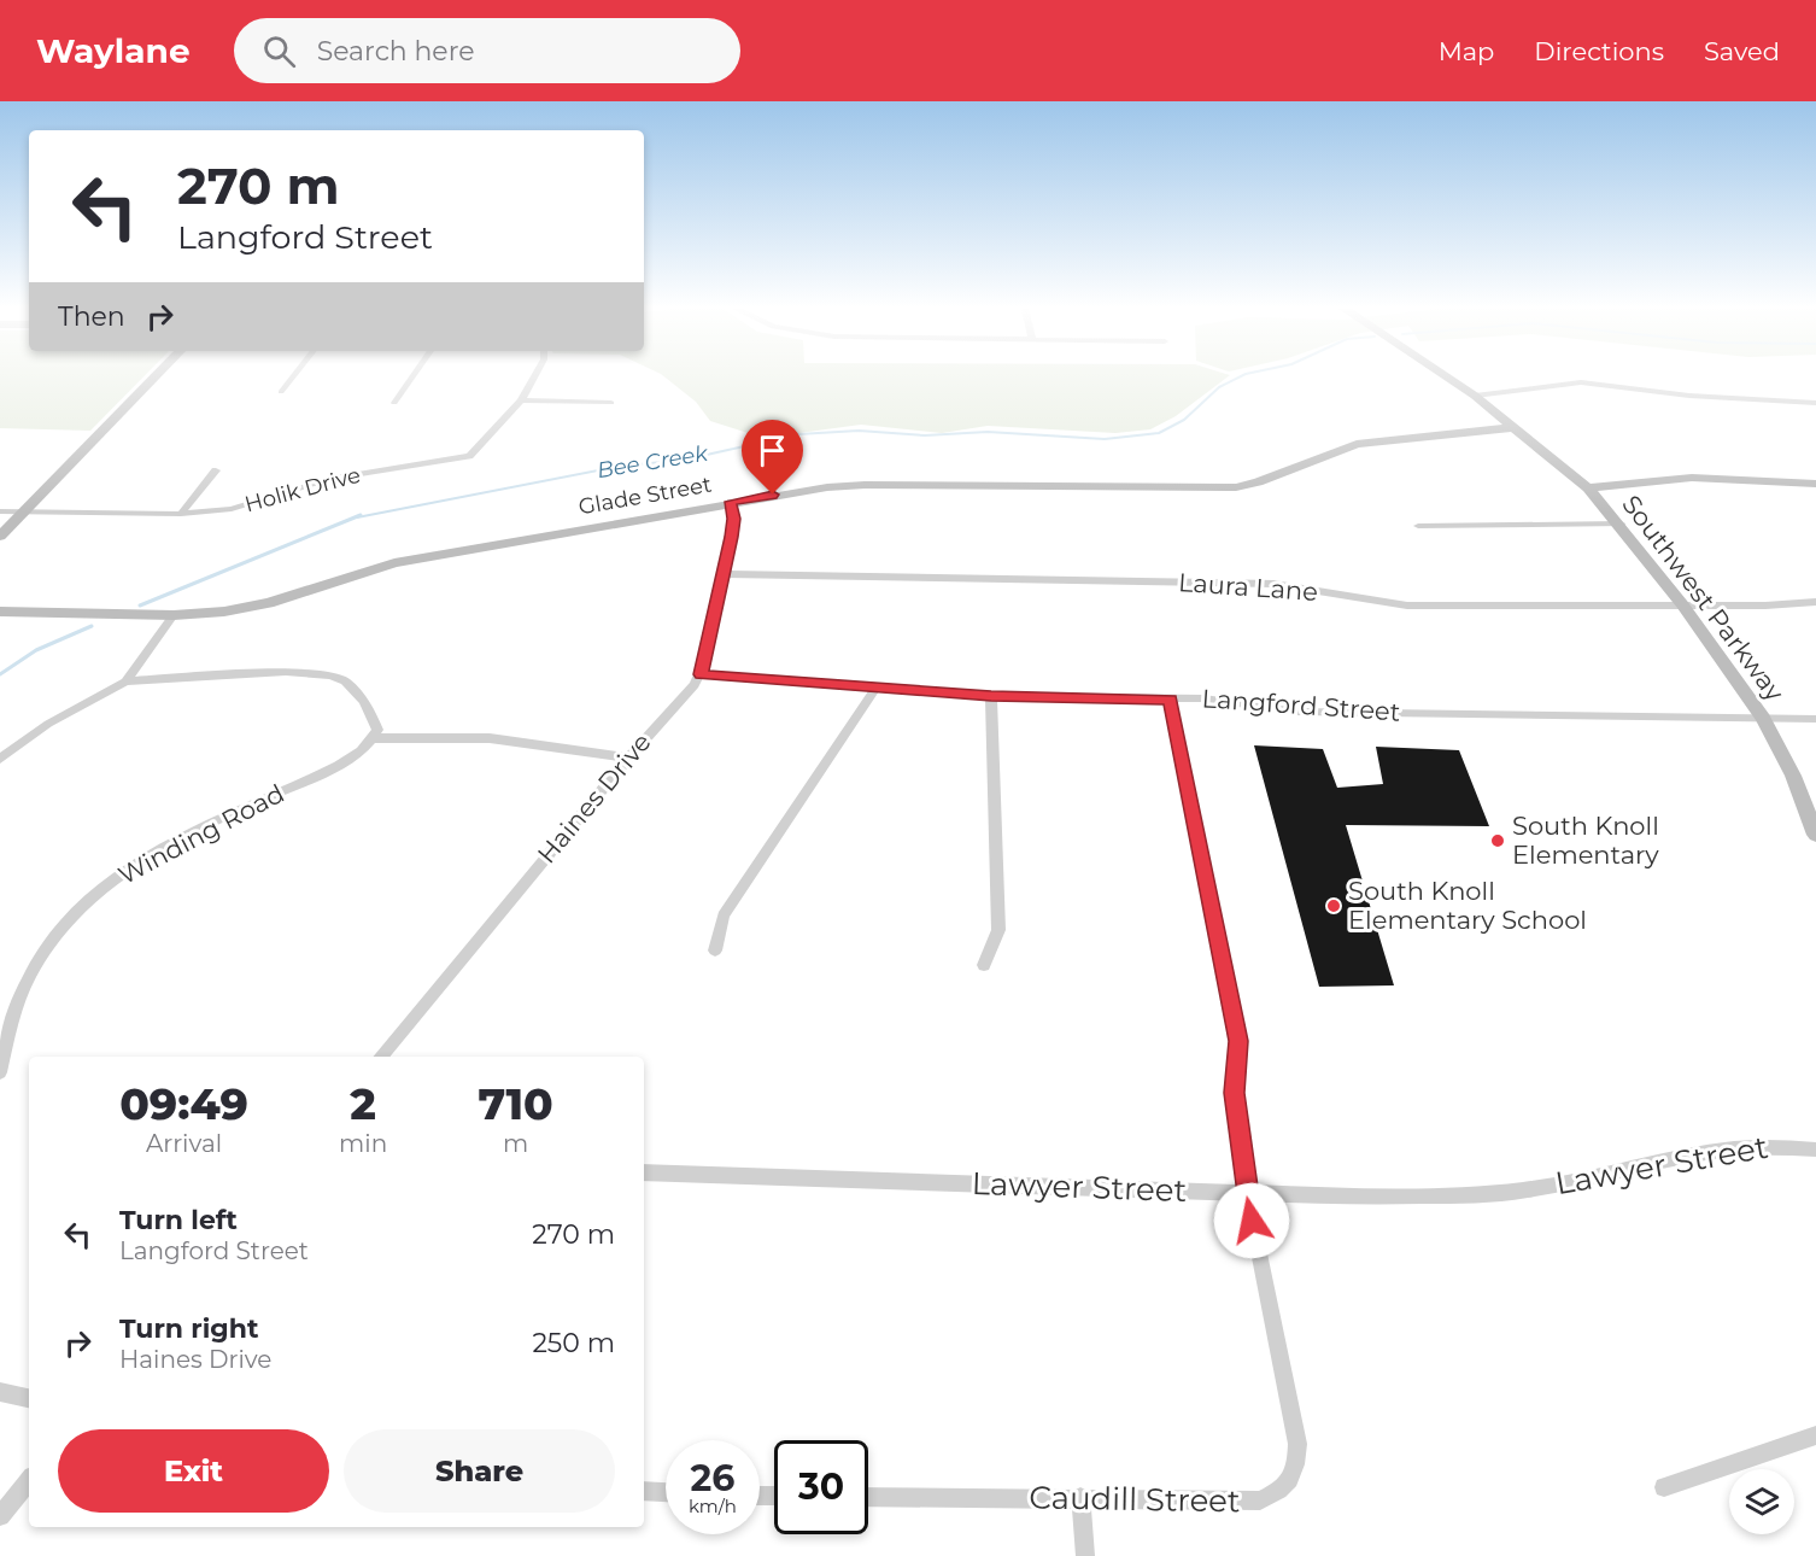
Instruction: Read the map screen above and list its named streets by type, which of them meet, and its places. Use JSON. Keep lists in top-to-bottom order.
{
  "streets": {
    "street": [
      "Holik Drive",
      "Glade Street",
      "Laura Lane",
      "Southwest Parkway",
      "Langford Street",
      "Haines Drive",
      "Winding Road",
      "Lawyer Street",
      "Caudill Street"
    ]
  },
  "crossings": [
    ["Glade Street", "Southwest Parkway"],
    ["Glade Street", "Haines Drive"],
    ["Laura Lane", "Southwest Parkway"],
    ["Laura Lane", "Haines Drive"],
    ["Southwest Parkway", "Langford Street"],
    ["Langford Street", "Haines Drive"],
    ["Langford Street", "Caudill Street"],
    ["Lawyer Street", "Caudill Street"]
  ],
  "water": ["Bee Creek"],
  "places": ["South Knoll Elementary", "South Knoll Elementary School"],
  "page": {
    "header": "Waylane",
    "search": "Search here",
    "nav": ["Map", "Directions", "Saved"],
    "turn": ["270 m", "Langford Street"],
    "then": "Then",
    "eta": [
      "09:49",
      "Arrival",
      "2",
      "min",
      "710",
      "m"
    ],
    "list": [
      {
        "name": "Turn left",
        "note": "Langford Street",
        "value": "270 m"
      },
      {
        "name": "Turn right",
        "note": "Haines Drive",
        "value": "250 m"
      }
    ],
    "buttons": ["Exit", "Share"],
    "speed": "26 km/h",
    "limit": "30"
  }
}
